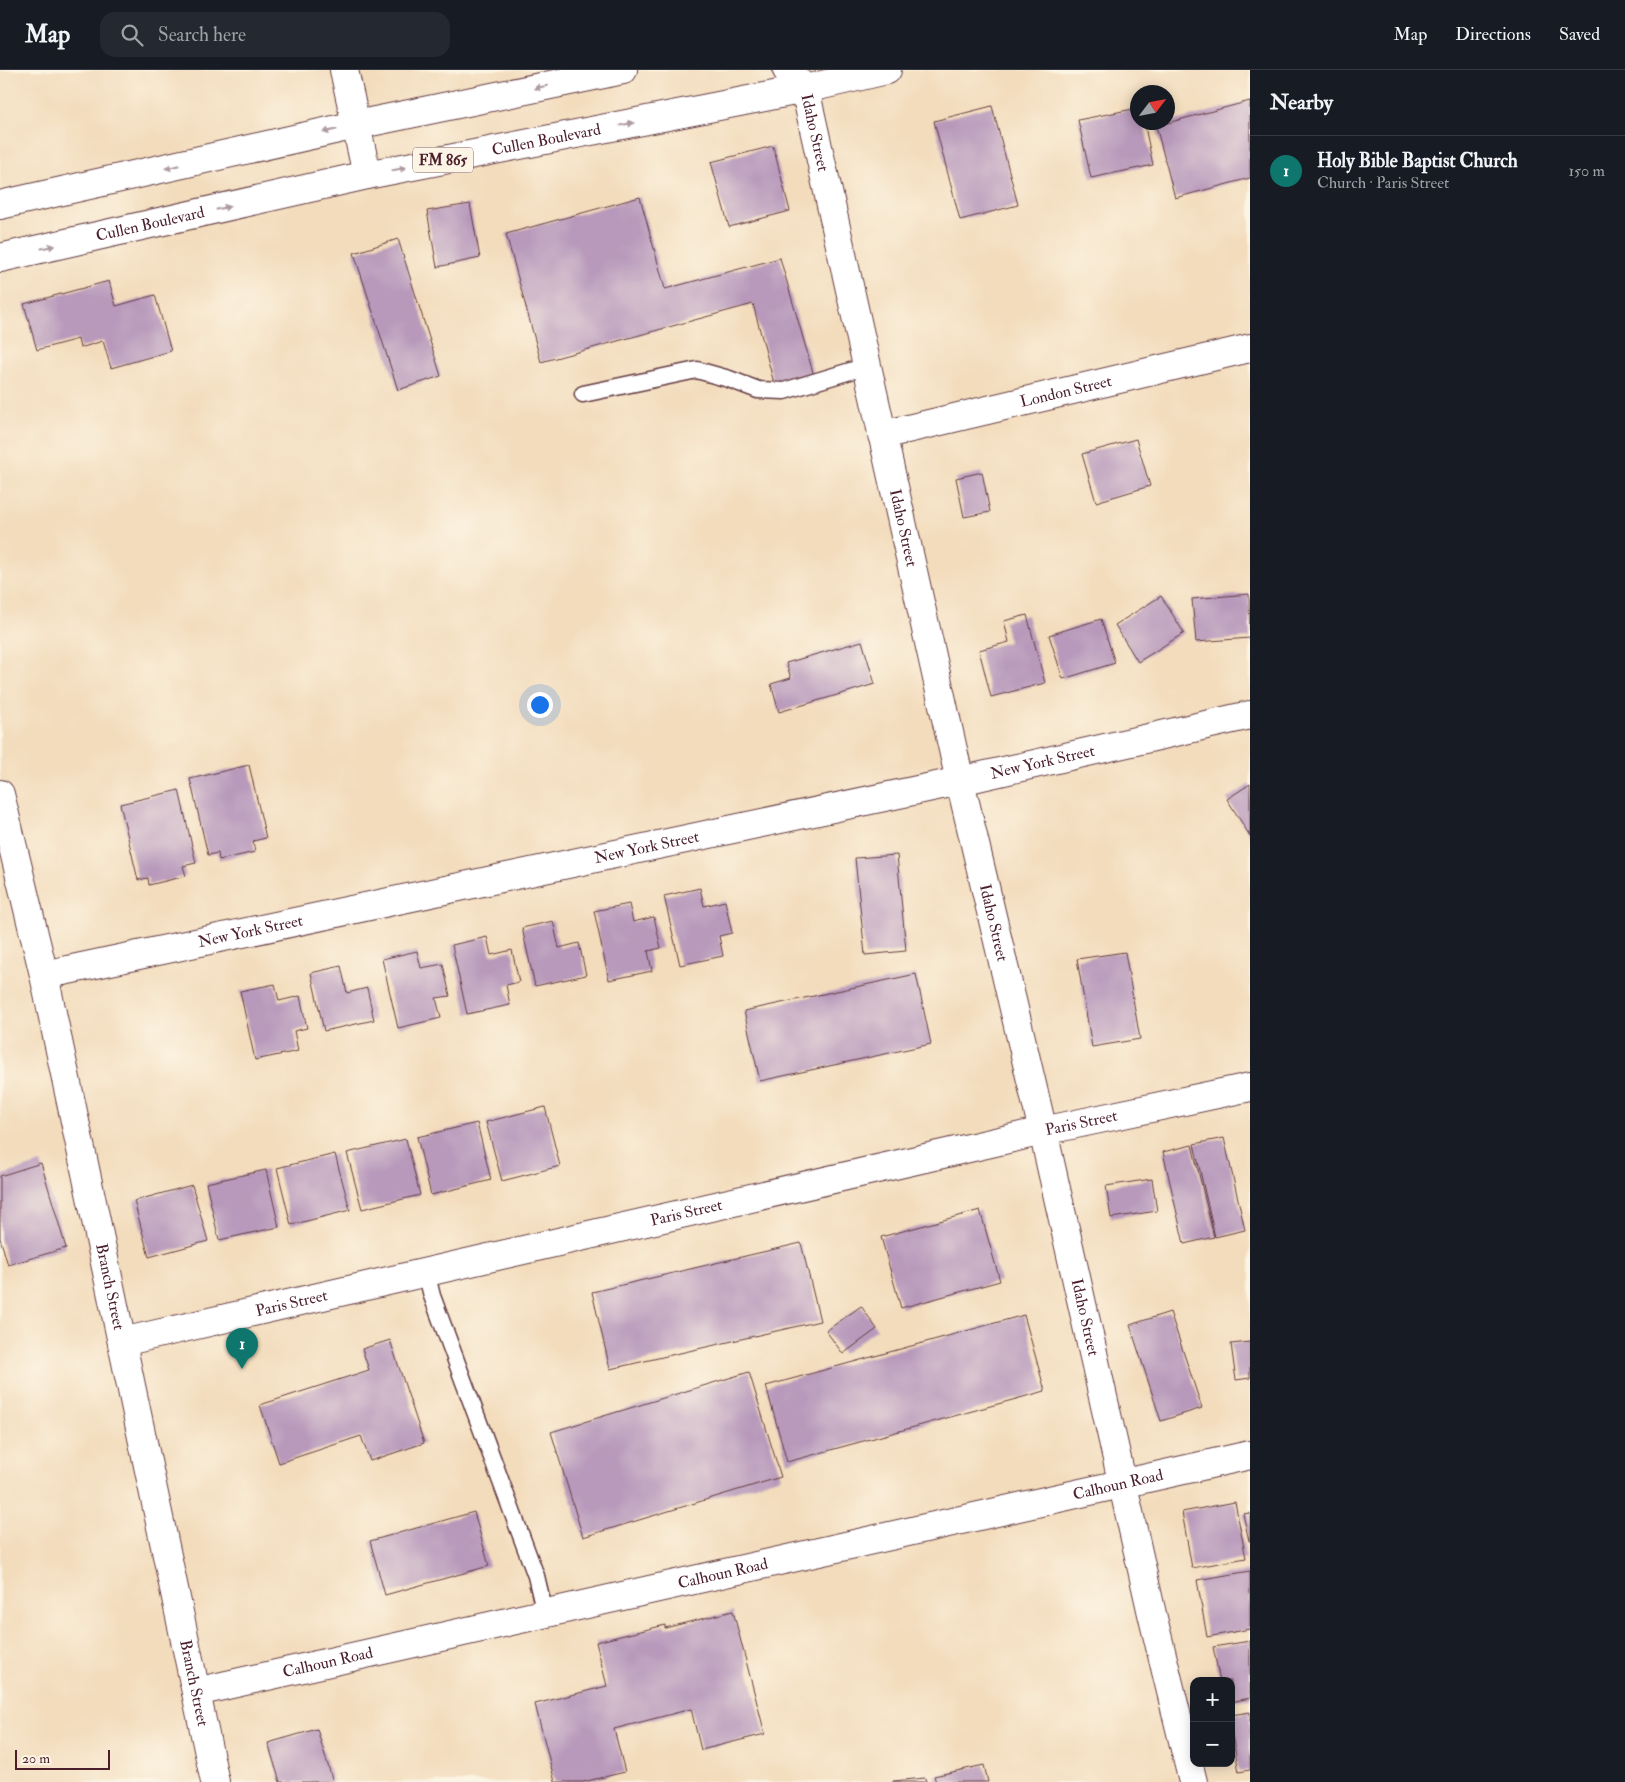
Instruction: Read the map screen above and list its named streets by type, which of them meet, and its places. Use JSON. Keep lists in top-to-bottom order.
{
  "streets": {
    "street": [
      "Idaho Street",
      "Cullen Boulevard",
      "FM 865",
      "London Street",
      "New York Street",
      "Paris Street",
      "Branch Street",
      "Calhoun Road"
    ]
  },
  "crossings": [
    ["Idaho Street", "Cullen Boulevard"],
    ["Idaho Street", "London Street"],
    ["Idaho Street", "New York Street"],
    ["Idaho Street", "Paris Street"],
    ["Idaho Street", "Calhoun Road"],
    ["New York Street", "Branch Street"],
    ["Paris Street", "Branch Street"],
    ["Branch Street", "Calhoun Road"]
  ],
  "scale_bar": "20 m",
  "north": "top right",
  "page": {
    "header": "Map",
    "search": "Search here",
    "nav": ["Map", "Directions", "Saved"],
    "heading": "Nearby",
    "list": [
      {
        "mark": "1",
        "name": "Holy Bible Baptist Church",
        "note": "Church · Paris Street",
        "value": "150 m"
      }
    ],
    "pins": "1",
    "map_buttons": ["+", "−"],
    "scale": "20 m"
  }
}
